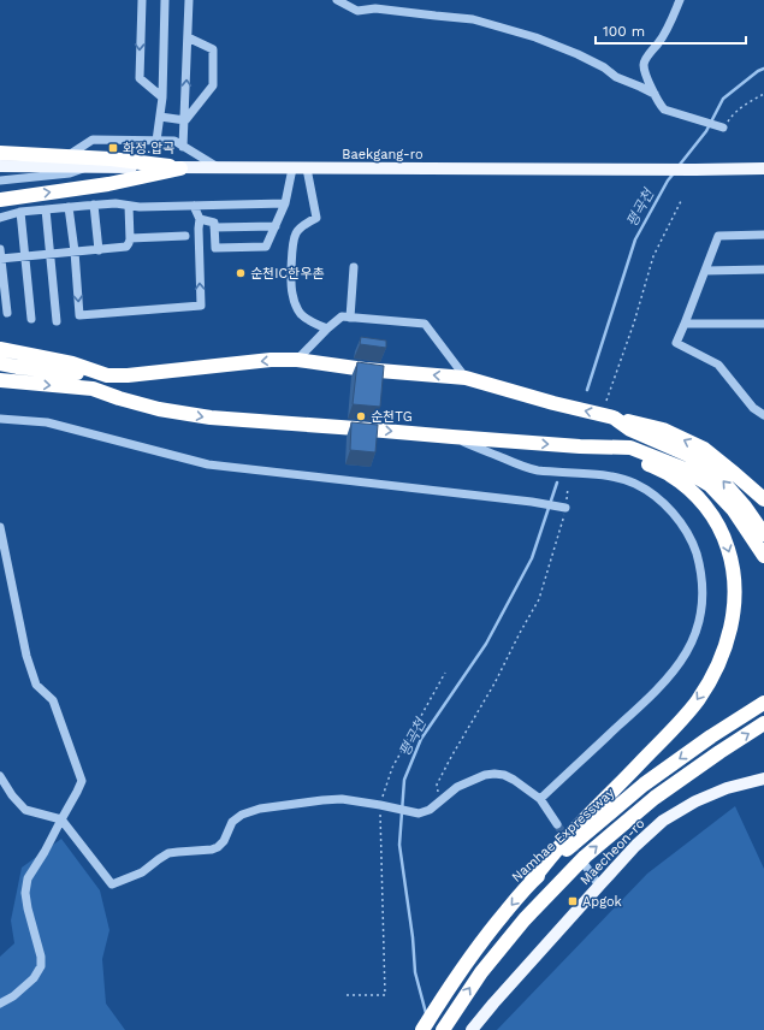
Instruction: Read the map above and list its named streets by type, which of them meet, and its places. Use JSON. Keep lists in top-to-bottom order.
{
  "streets": {
    "highway": ["Namhae Expressway"],
    "main road": ["Baekgang-ro", "Maecheon-ro"]
  },
  "water": ["평곡천"],
  "places": {
    "transit": ["화정.압곡", "Apgok"],
    "other": ["순천IC한우촌", "순천TG"]
  },
  "scale_bar": "100 m"
}
